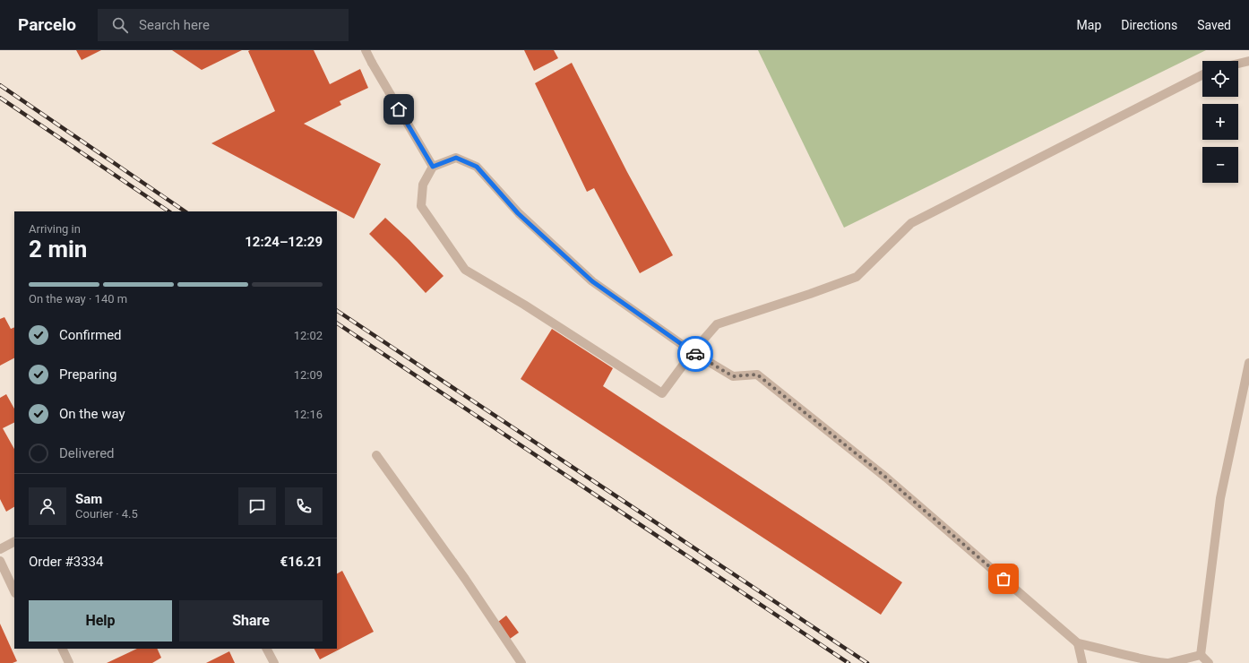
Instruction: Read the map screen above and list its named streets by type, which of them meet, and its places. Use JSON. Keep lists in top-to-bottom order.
{
  "page": {
    "header": "Parcelo",
    "search": "Search here",
    "nav": ["Map", "Directions", "Saved"],
    "map_buttons": ["+", "−"],
    "heading": ["2 min", "Arriving in", "12:24–12:29"],
    "panel": [
      "Sam",
      "Courier · 4.5",
      "Order #3334",
      "€16.21"
    ],
    "bar": "On the way · 140 m",
    "list": [
      ["Confirmed", "12:02"],
      ["Preparing", "12:09"],
      ["On the way", "12:16"],
      "Delivered"
    ],
    "buttons": ["Help", "Share"]
  }
}
